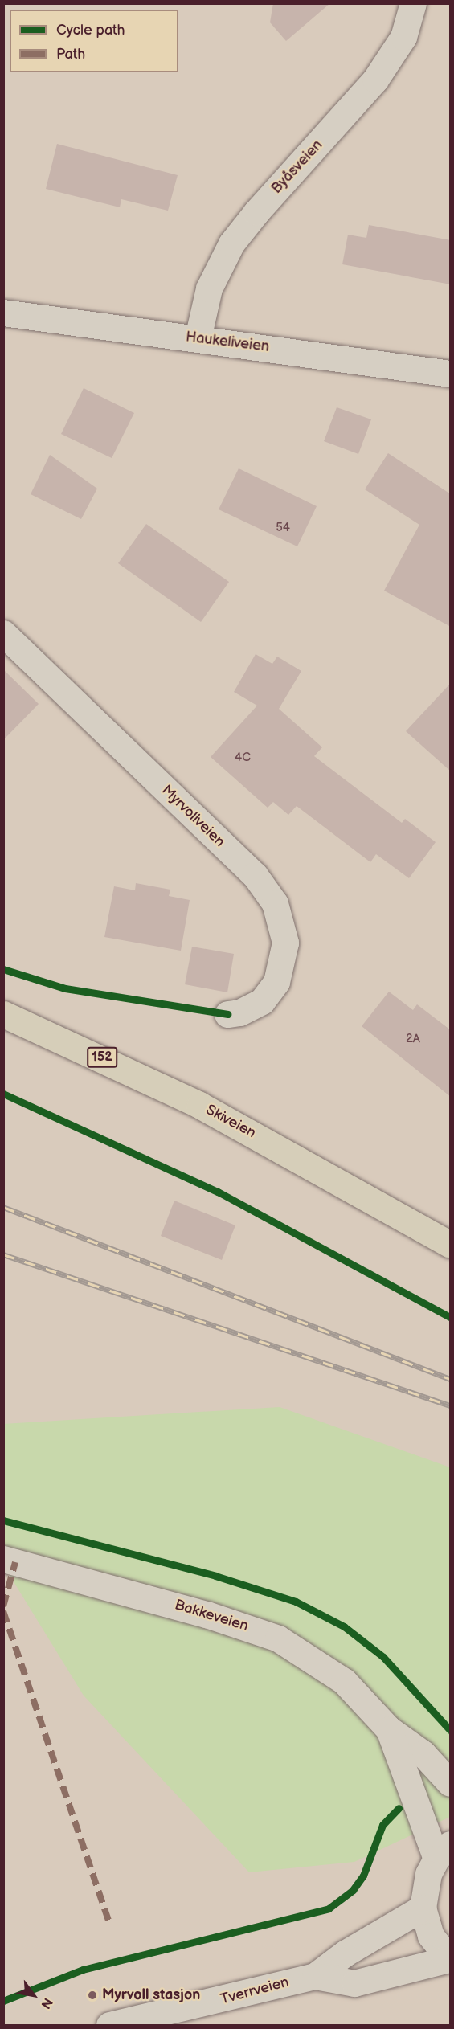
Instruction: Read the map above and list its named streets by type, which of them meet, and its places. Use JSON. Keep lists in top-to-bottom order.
{
  "streets": {
    "main road": ["152", "Skiveien"],
    "street": [
      "Byåsveien",
      "Haukeliveien",
      "Myrvollveien",
      "Bakkeveien",
      "Tverrveien"
    ]
  },
  "crossings": [
    ["Byåsveien", "Haukeliveien"],
    ["Bakkeveien", "Tverrveien"]
  ],
  "places": ["Myrvoll stasjon"],
  "house_numbers": ["54", "4C", "2A"],
  "legend": ["Cycle path", "Path"],
  "north": "bottom right"
}
